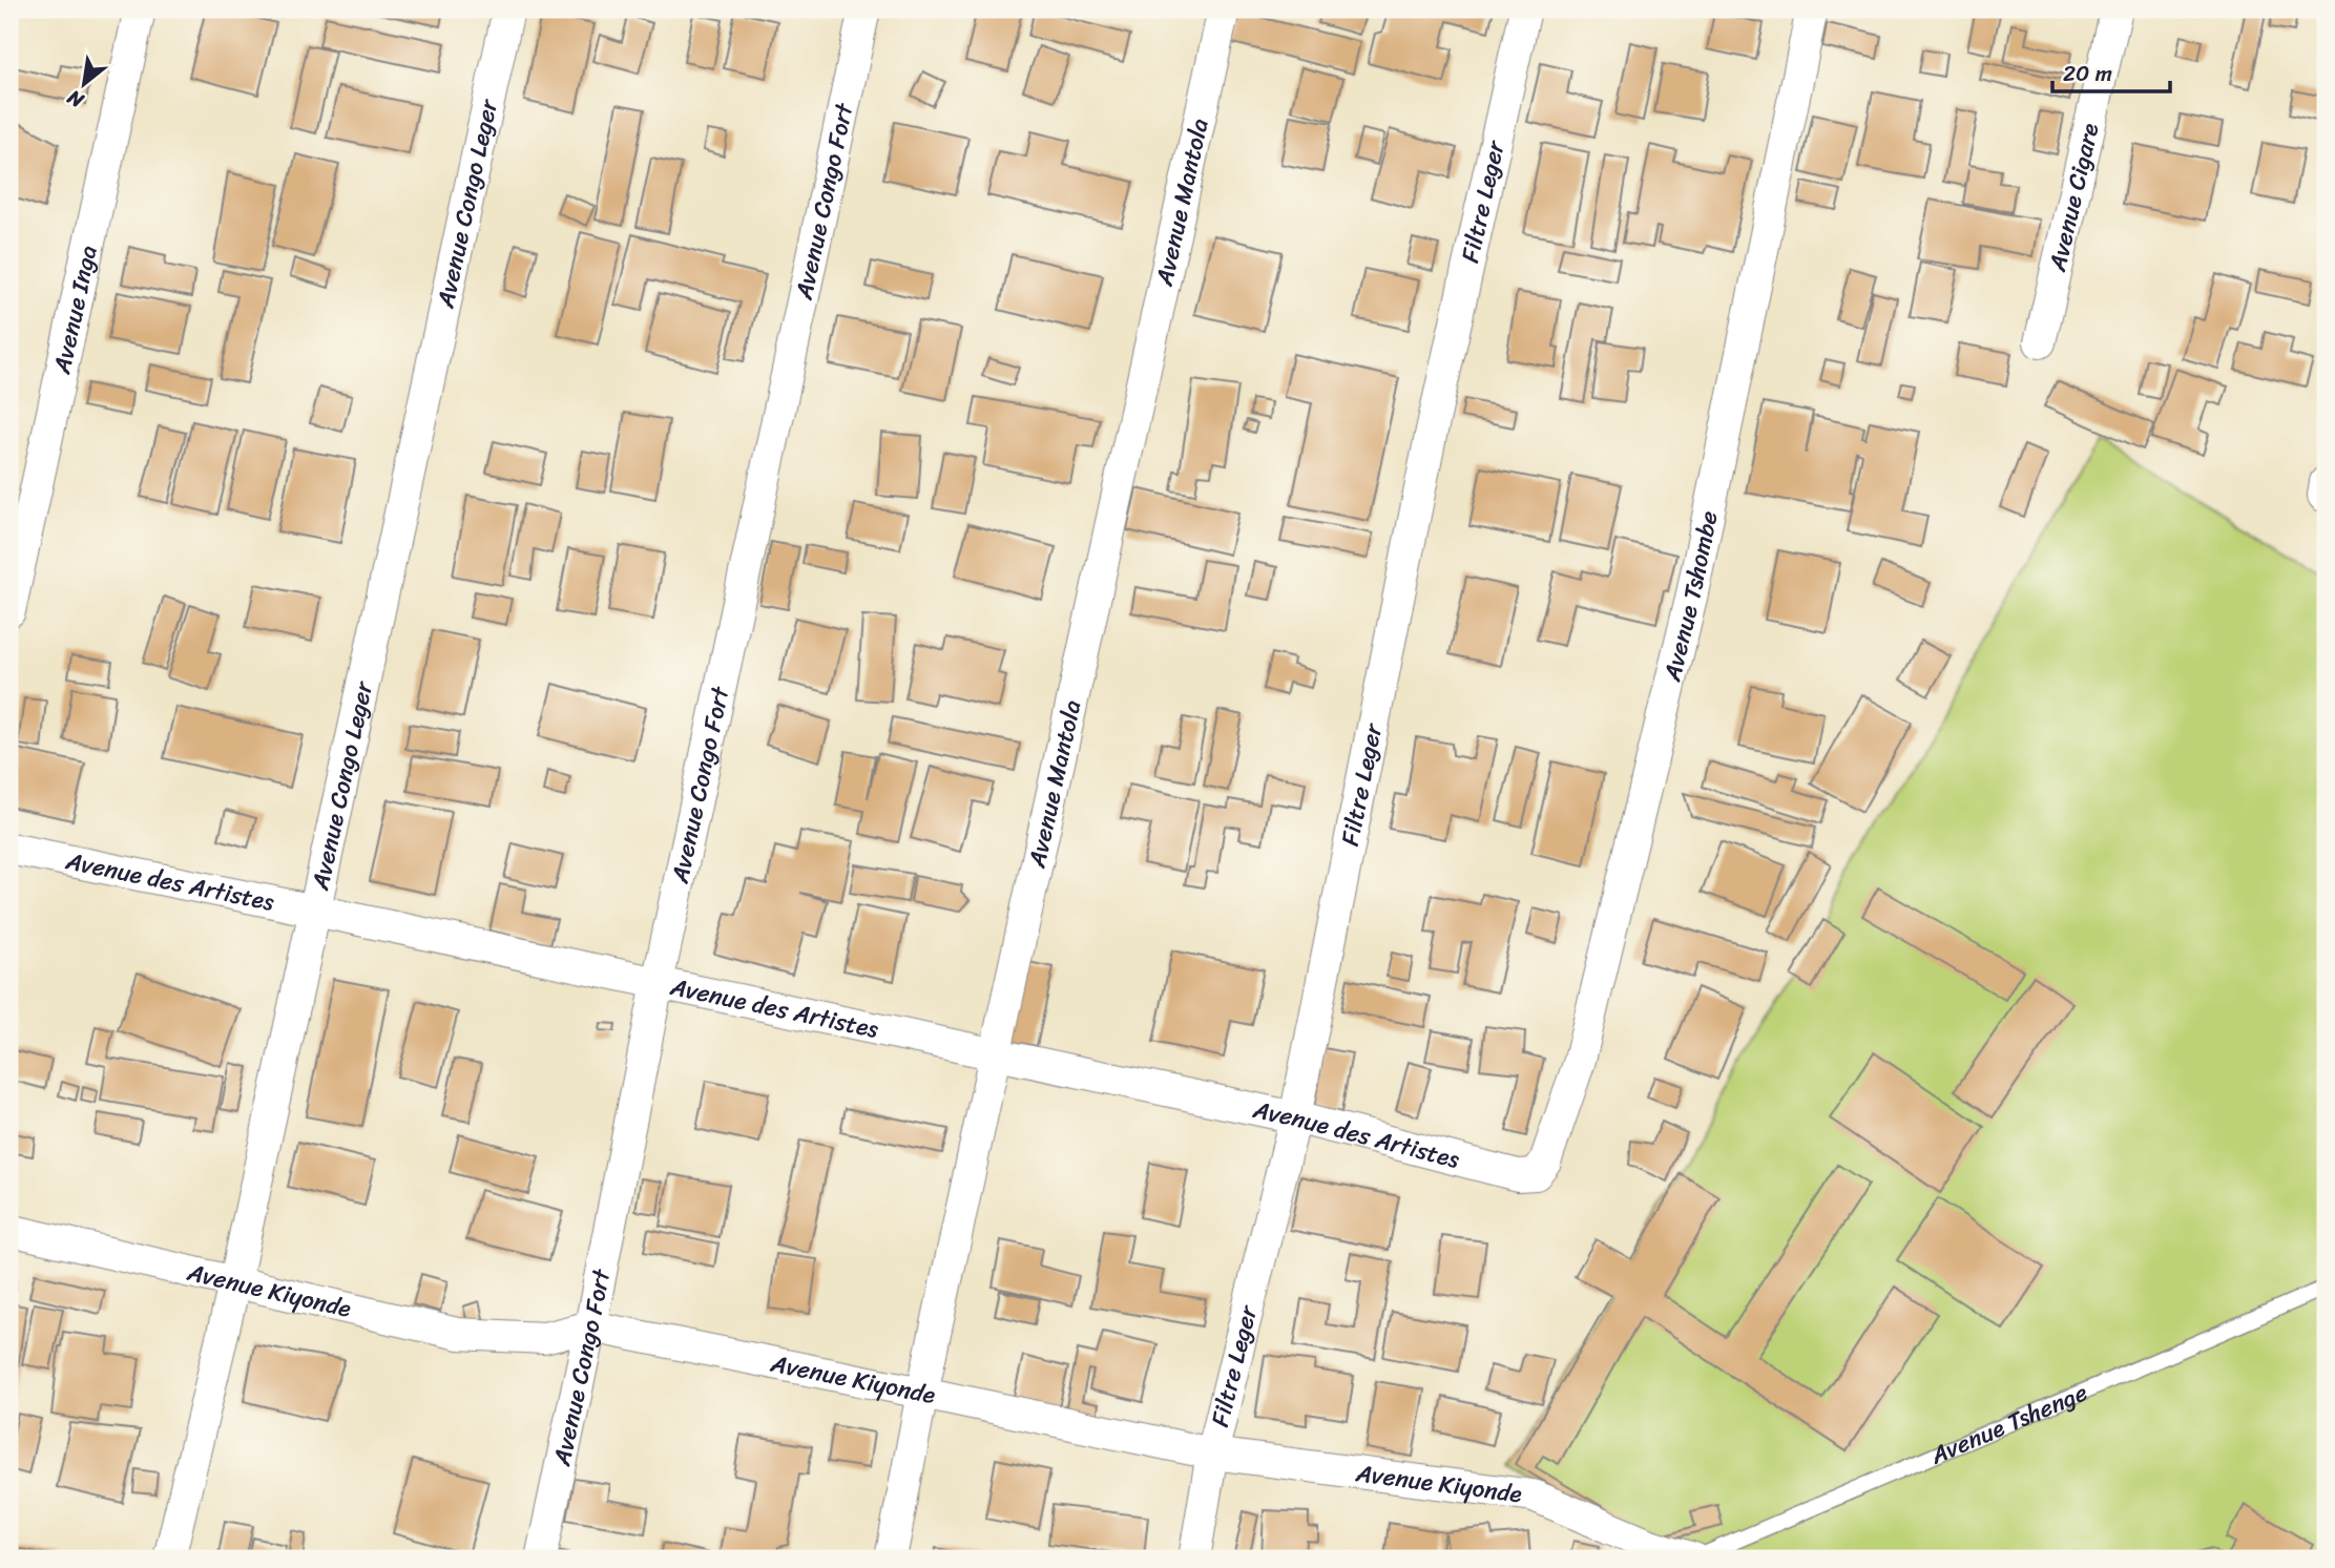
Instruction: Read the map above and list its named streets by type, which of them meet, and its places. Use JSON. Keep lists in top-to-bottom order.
{
  "streets": {
    "street": [
      "Avenue Cigare",
      "Avenue Congo Fort",
      "Avenue Mantola",
      "Filtre Leger",
      "Avenue Congo Leger",
      "Avenue Inga",
      "Avenue Tshombe",
      "Avenue des Artistes",
      "Avenue Kiyonde"
    ],
    "lane": ["Avenue Tshenge"]
  },
  "crossings": [
    ["Avenue Congo Fort", "Avenue des Artistes"],
    ["Avenue Congo Fort", "Avenue Kiyonde"],
    ["Avenue Mantola", "Avenue des Artistes"],
    ["Avenue Mantola", "Avenue Kiyonde"],
    ["Filtre Leger", "Avenue des Artistes"],
    ["Filtre Leger", "Avenue Kiyonde"],
    ["Avenue Congo Leger", "Avenue des Artistes"],
    ["Avenue Congo Leger", "Avenue Kiyonde"],
    ["Avenue Tshombe", "Avenue des Artistes"],
    ["Avenue Kiyonde", "Avenue Tshenge"]
  ],
  "scale_bar": "20 m",
  "north": "bottom left"
}
